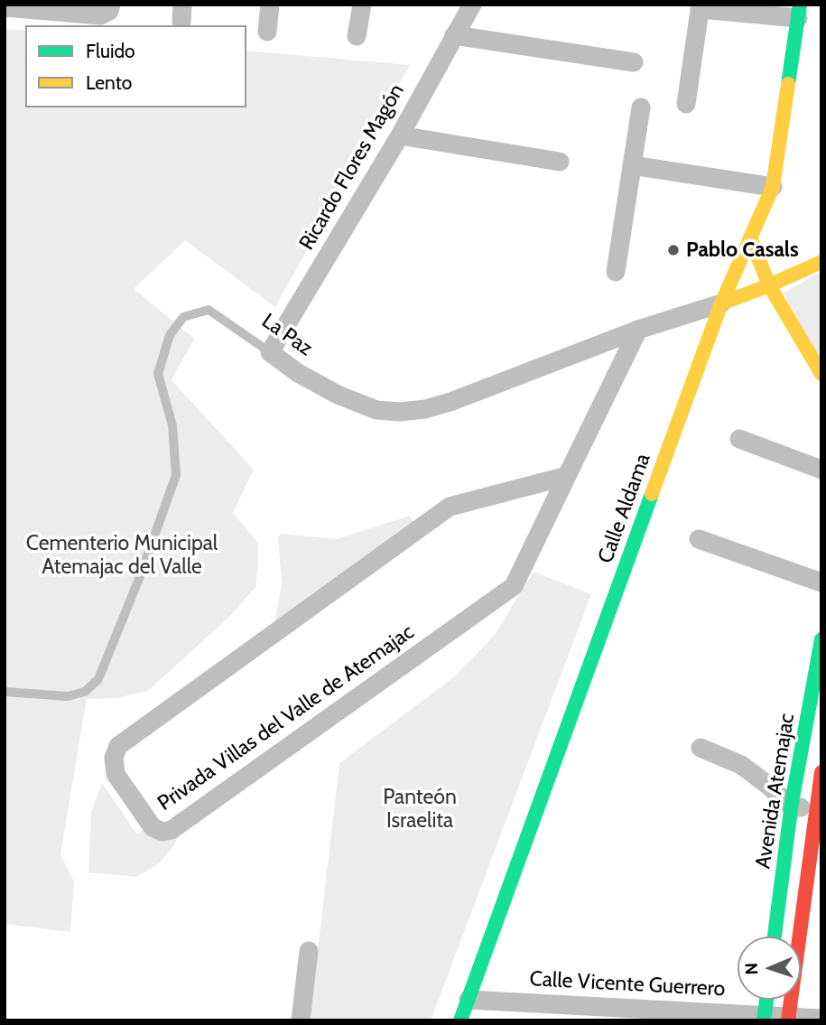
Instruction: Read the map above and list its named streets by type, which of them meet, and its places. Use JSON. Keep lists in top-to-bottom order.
{
  "streets": {
    "street": [
      "Ricardo Flores Magón",
      "La Paz",
      "Calle Aldama",
      "Privada Villas del Valle de Atemajac",
      "Avenida Atemajac",
      "Calle Vicente Guerrero"
    ]
  },
  "crossings": [
    ["Ricardo Flores Magón", "La Paz"],
    ["La Paz", "Calle Aldama"],
    ["La Paz", "Privada Villas del Valle de Atemajac"],
    ["Calle Aldama", "Calle Vicente Guerrero"],
    ["Avenida Atemajac", "Calle Vicente Guerrero"]
  ],
  "parks": ["Cementerio Municipal Atemajac del Valle", "Panteón Israelita"],
  "places": ["Pablo Casals"],
  "legend": ["Fluido", "Lento"],
  "north": "left"
}
